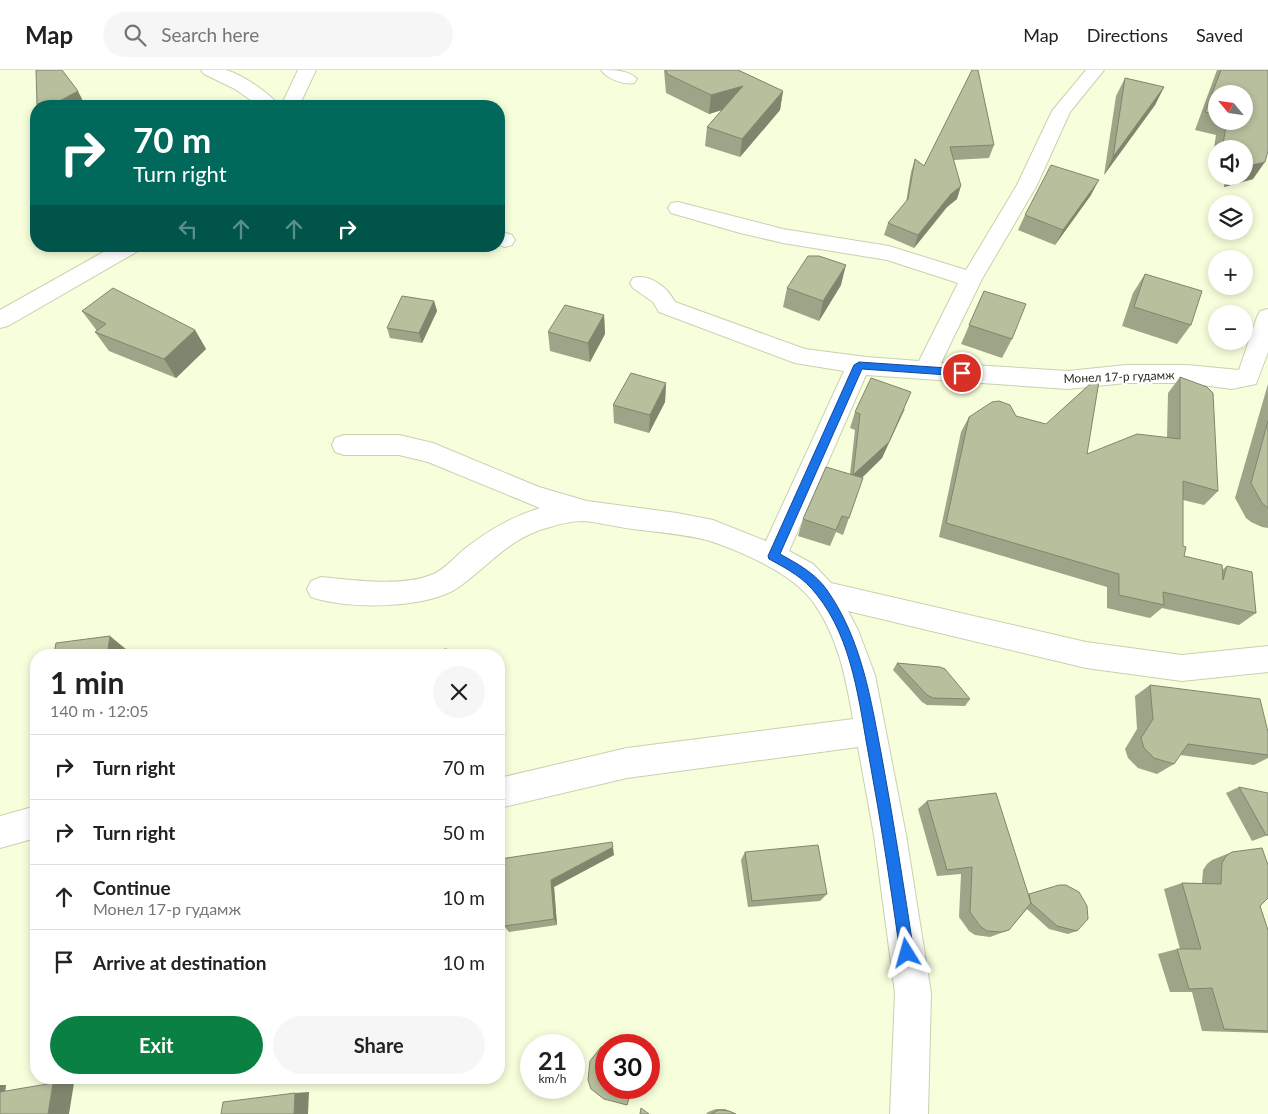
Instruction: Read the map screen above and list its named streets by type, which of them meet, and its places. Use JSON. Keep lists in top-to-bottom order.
{
  "streets": {
    "street": ["Монел 17-р гудамж"]
  },
  "north": "top left",
  "page": {
    "header": "Map",
    "search": "Search here",
    "nav": ["Map", "Directions", "Saved"],
    "map_buttons": ["+", "−"],
    "turn": ["70 m", "Turn right"],
    "heading": ["1 min", "140 m · 12:05"],
    "list": [
      {
        "name": "Turn right",
        "value": "70 m"
      },
      {
        "name": "Turn right",
        "value": "50 m"
      },
      {
        "name": "Continue",
        "note": "Монел 17-р гудамж",
        "value": "10 m"
      },
      {
        "name": "Arrive at destination",
        "value": "10 m"
      }
    ],
    "buttons": ["Exit", "Share"],
    "speed": "21 km/h",
    "limit": "30"
  }
}
